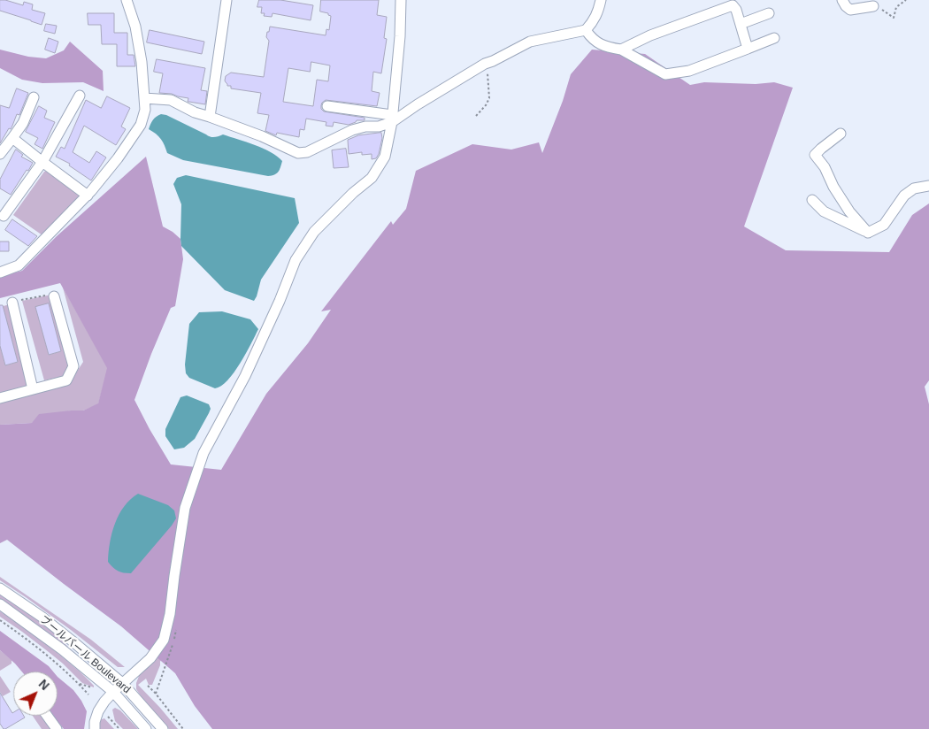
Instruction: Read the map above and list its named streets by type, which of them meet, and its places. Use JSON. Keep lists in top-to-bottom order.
{
  "streets": {
    "street": ["ブールバール Boulevard"]
  },
  "north": "top right"
}
